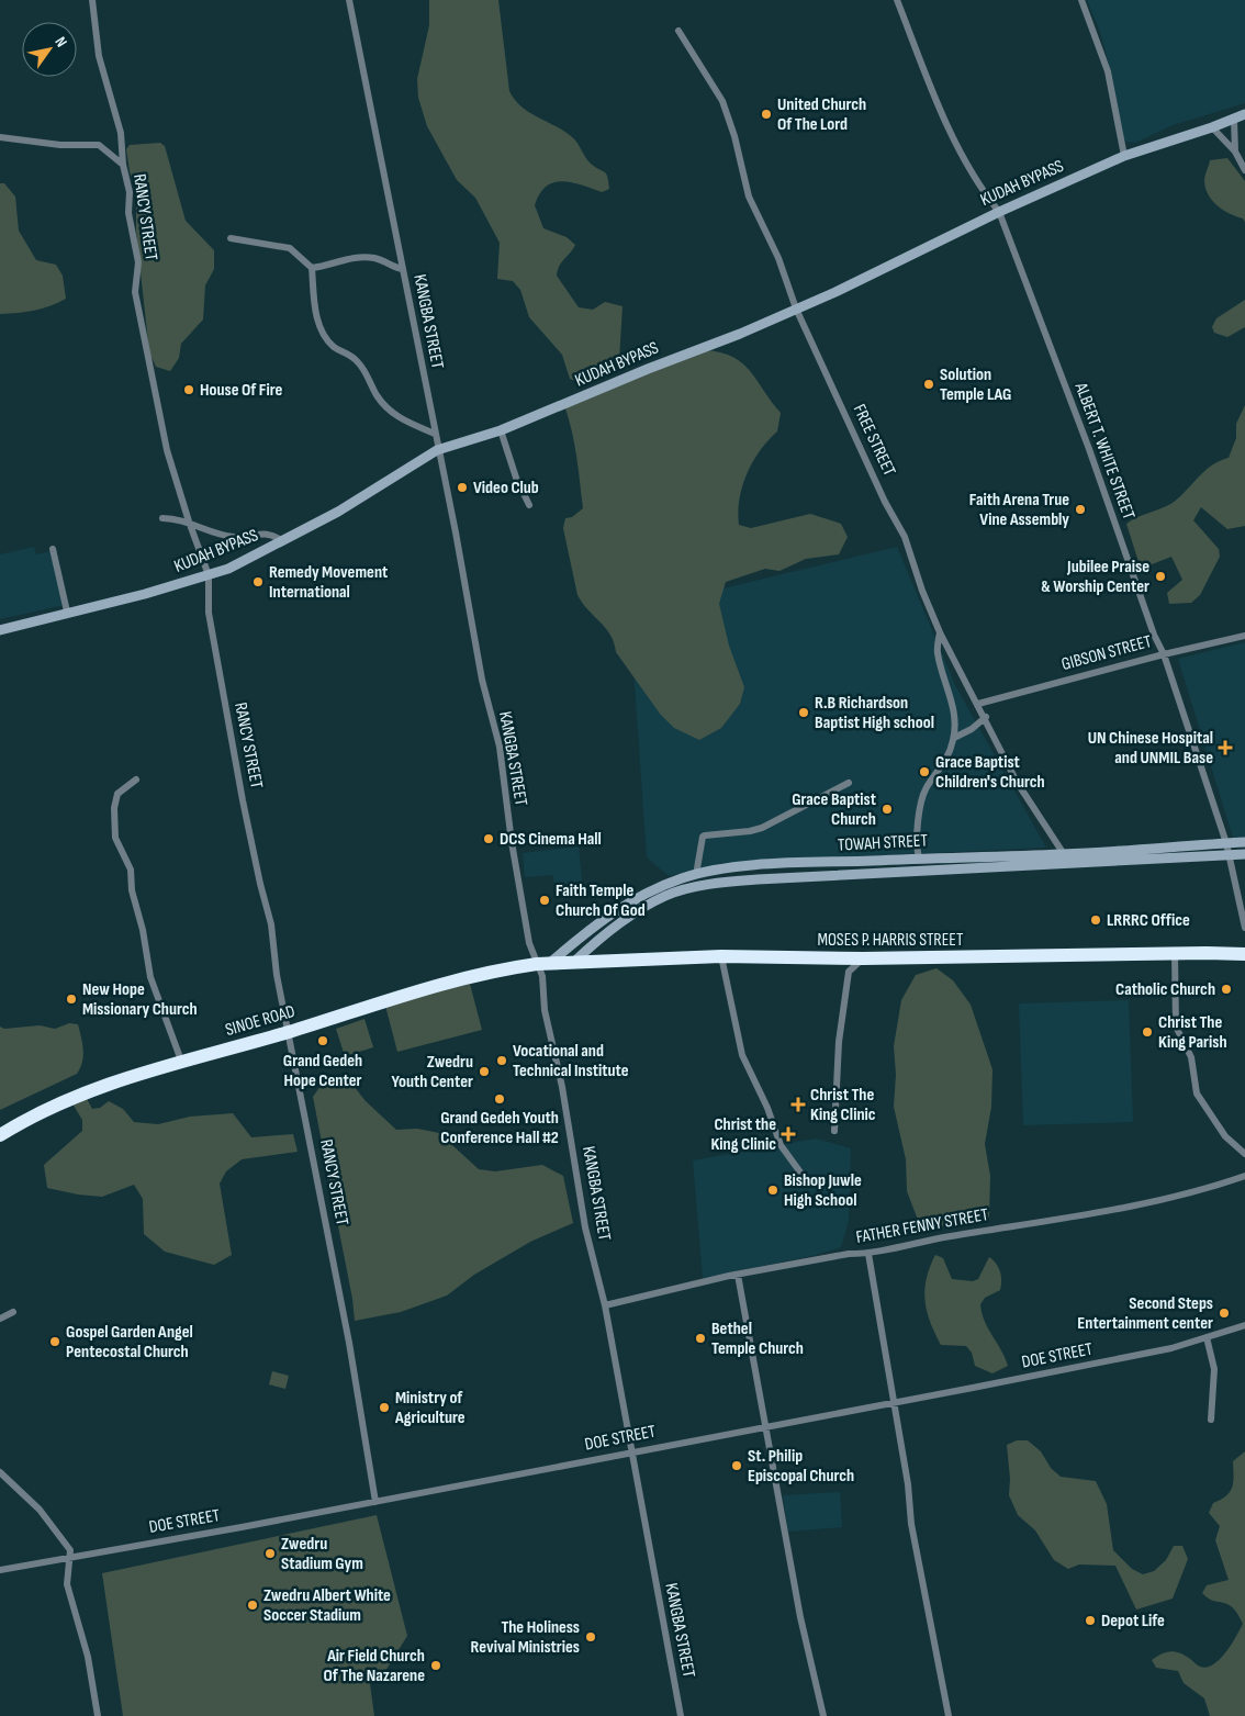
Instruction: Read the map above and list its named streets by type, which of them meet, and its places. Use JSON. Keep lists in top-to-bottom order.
{
  "streets": {
    "highway": ["MOSES P. HARRIS STREET", "SINOE ROAD"],
    "street": [
      "KUDAH BYPASS",
      "RANCY STREET",
      "KANGBA STREET",
      "FREE STREET",
      "ALBERT T. WHITE STREET",
      "GIBSON STREET",
      "TOWAH STREET",
      "FATHER FENNY STREET",
      "DOE STREET"
    ]
  },
  "crossings": [
    ["KUDAH BYPASS", "RANCY STREET"],
    ["KUDAH BYPASS", "KANGBA STREET"],
    ["KUDAH BYPASS", "FREE STREET"],
    ["KUDAH BYPASS", "ALBERT T. WHITE STREET"],
    ["RANCY STREET", "SINOE ROAD"],
    ["RANCY STREET", "DOE STREET"],
    ["KANGBA STREET", "TOWAH STREET"],
    ["KANGBA STREET", "MOSES P. HARRIS STREET"],
    ["KANGBA STREET", "SINOE ROAD"],
    ["KANGBA STREET", "FATHER FENNY STREET"],
    ["KANGBA STREET", "DOE STREET"],
    ["FREE STREET", "GIBSON STREET"],
    ["FREE STREET", "TOWAH STREET"],
    ["ALBERT T. WHITE STREET", "GIBSON STREET"],
    ["ALBERT T. WHITE STREET", "TOWAH STREET"],
    ["TOWAH STREET", "MOSES P. HARRIS STREET"],
    ["TOWAH STREET", "SINOE ROAD"],
    ["MOSES P. HARRIS STREET", "SINOE ROAD"]
  ],
  "places": {
    "other": [
      "United Church Of The Lord",
      "Solution Temple LAG",
      "House Of Fire",
      "Video Club",
      "Faith Arena True Vine Assembly",
      "Jubilee Praise & Worship Center",
      "Remedy Movement International",
      "R.B Richardson Baptist High school",
      "Grace Baptist Children's Church",
      "Grace Baptist Church",
      "DCS Cinema Hall",
      "Faith Temple Church Of God",
      "LRRRC Office",
      "Catholic Church",
      "New Hope Missionary Church",
      "Christ The King Parish",
      "Grand Gedeh Hope Center",
      "Vocational and Technical Institute",
      "Zwedru Youth Center",
      "Grand Gedeh Youth Conference Hall #2",
      "Bishop Juwle High School",
      "Second Steps Entertainment center",
      "Bethel Temple Church",
      "Gospel Garden Angel Pentecostal Church",
      "Ministry of Agriculture",
      "St. Philip Episcopal Church",
      "Zwedru Stadium Gym",
      "Zwedru Albert White Soccer Stadium",
      "Depot Life",
      "The Holiness Revival Ministries",
      "Air Field Church Of The Nazarene"
    ],
    "health": ["UN Chinese Hospital and UNMIL Base", "Christ The King Clinic", "Christ the King Clinic"]
  },
  "north": "top right"
}
